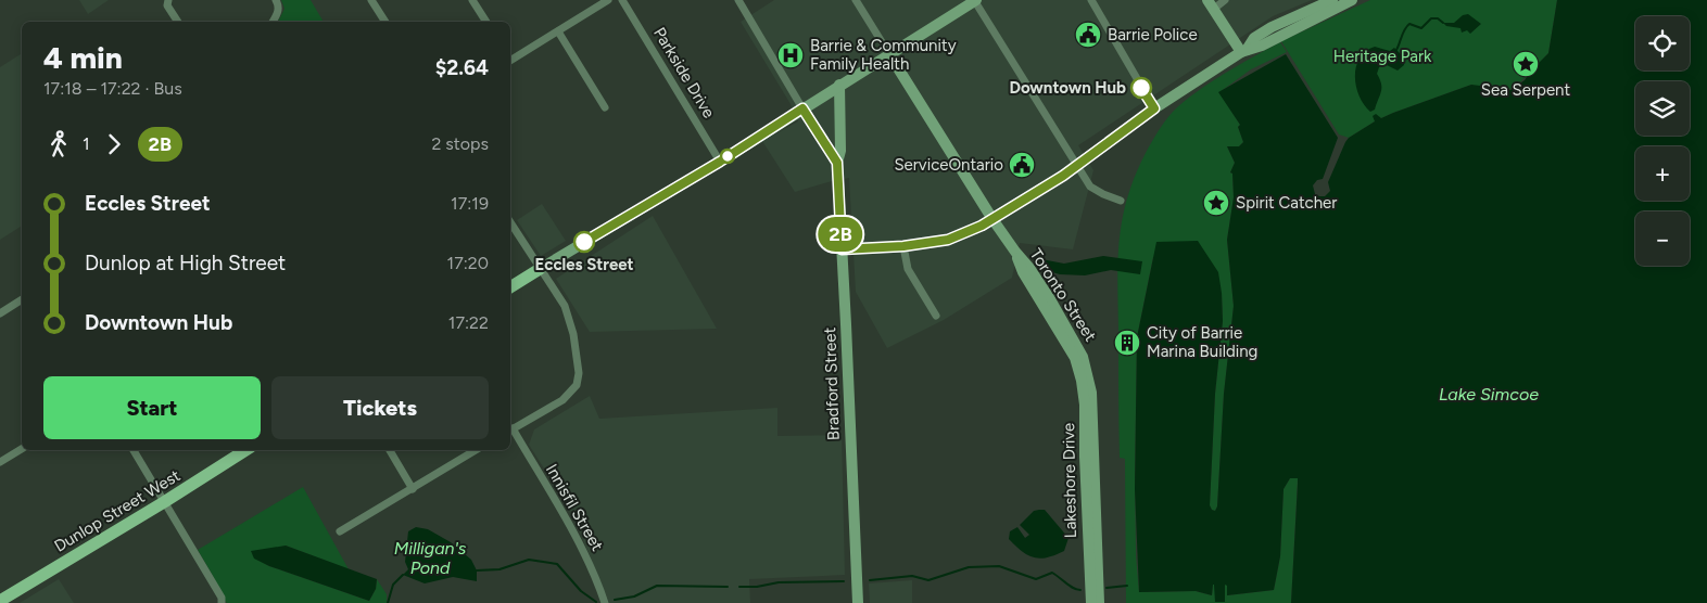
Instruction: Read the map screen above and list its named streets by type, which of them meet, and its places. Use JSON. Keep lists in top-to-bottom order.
{
  "streets": {
    "main road": [
      "Toronto Street",
      "Bradford Street",
      "Lakeshore Drive",
      "Dunlop Street West"
    ],
    "street": ["Parkside Drive", "Innisfil Street"]
  },
  "crossings": [
    ["Toronto Street", "Lakeshore Drive"]
  ],
  "water": ["Lake Simcoe", "Milligan's Pond"],
  "parks": ["Heritage Park"],
  "places": {
    "public building": ["Barrie Police", "ServiceOntario"],
    "hospital": ["Barrie & Community Family Health"],
    "place": ["Sea Serpent", "Spirit Catcher"],
    "other": ["Downtown Hub", "Eccles Street"],
    "building": ["City of Barrie Marina Building"]
  },
  "lines": ["bus line 2B"],
  "page": {
    "on_map": "2B",
    "map_buttons": ["+", "−"],
    "heading": ["4 min", "17:18 – 17:22 · Bus", "$2.64"],
    "legs": ["1", "2B", "2 stops"],
    "list": [
      {
        "name": "Eccles Street",
        "value": "17:19"
      },
      {
        "name": "Dunlop at High Street",
        "value": "17:20"
      },
      {
        "name": "Downtown Hub",
        "value": "17:22"
      }
    ],
    "buttons": ["Start", "Tickets"]
  }
}
